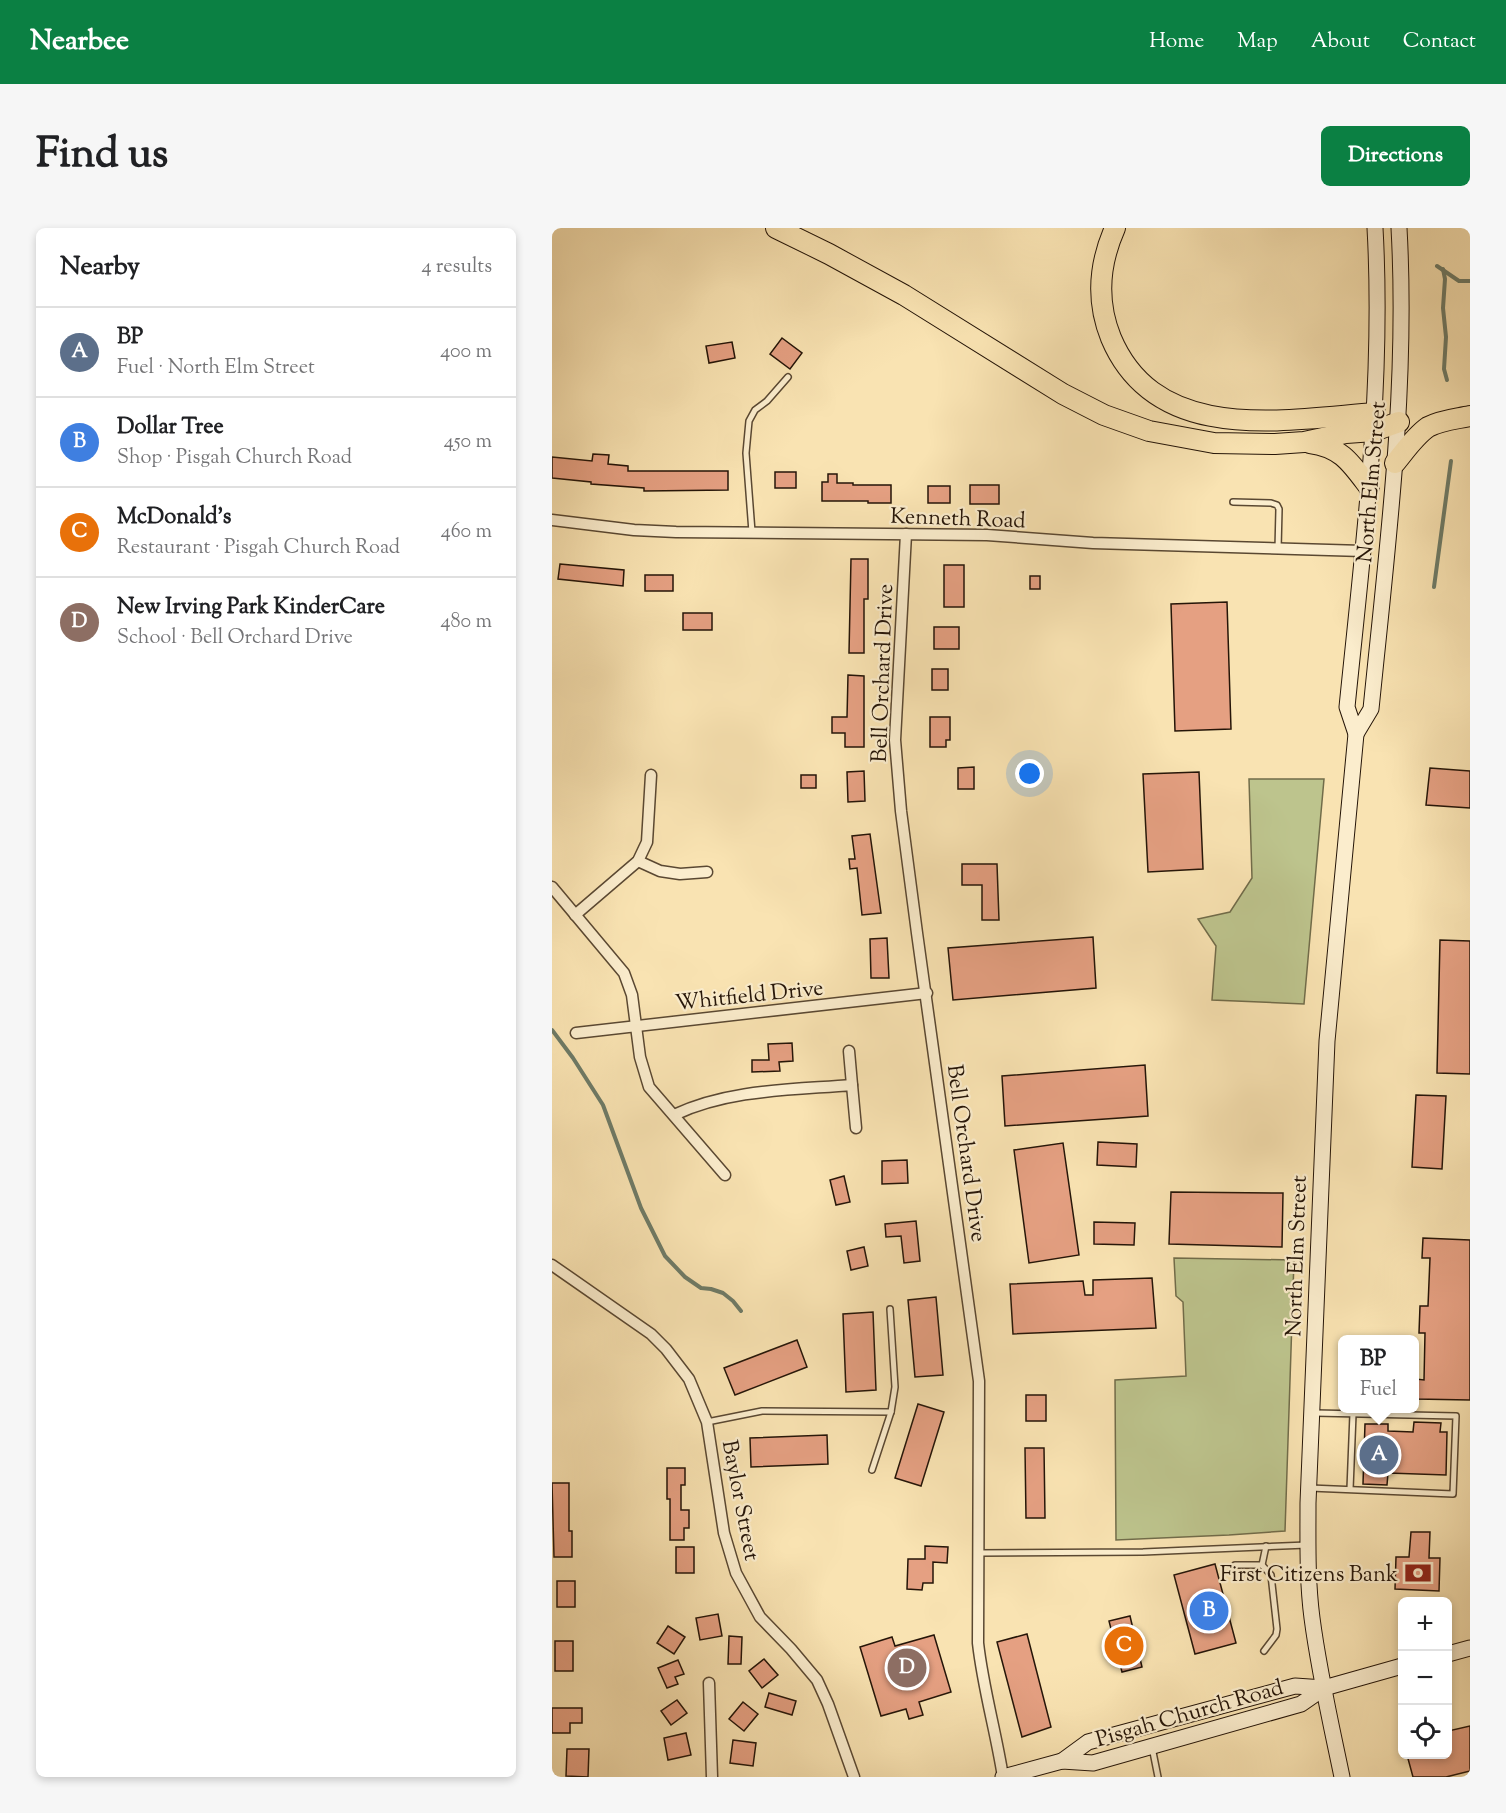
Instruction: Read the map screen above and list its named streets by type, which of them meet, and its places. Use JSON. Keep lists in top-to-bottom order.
{
  "streets": {
    "main road": ["North Elm Street", "Pisgah Church Road"],
    "street": [
      "Kenneth Road",
      "Bell Orchard Drive",
      "Whitfield Drive",
      "Baylor Street"
    ]
  },
  "crossings": [
    ["North Elm Street", "Kenneth Road"],
    ["North Elm Street", "Pisgah Church Road"],
    ["Kenneth Road", "Bell Orchard Drive"],
    ["Bell Orchard Drive", "Whitfield Drive"],
    ["Bell Orchard Drive", "Pisgah Church Road"]
  ],
  "places": {
    "bank": ["First Citizens Bank"]
  },
  "page": {
    "header": "Nearbee",
    "nav": [
      "Home",
      "Map",
      "About",
      "Contact"
    ],
    "title": "Find us",
    "buttons": "Directions",
    "heading": ["Nearby", "4 results"],
    "list": [
      {
        "mark": "A",
        "name": "BP",
        "note": "Fuel · North Elm Street",
        "value": "400 m"
      },
      {
        "mark": "B",
        "name": "Dollar Tree",
        "note": "Shop · Pisgah Church Road",
        "value": "450 m"
      },
      {
        "mark": "C",
        "name": "McDonald's",
        "note": "Restaurant · Pisgah Church Road",
        "value": "460 m"
      },
      {
        "mark": "D",
        "name": "New Irving Park KinderCare",
        "note": "School · Bell Orchard Drive",
        "value": "480 m"
      }
    ],
    "popup": ["BP", "Fuel"],
    "pins": [
      "A",
      "B",
      "C",
      "D"
    ],
    "map_buttons": ["+", "−"]
  }
}
